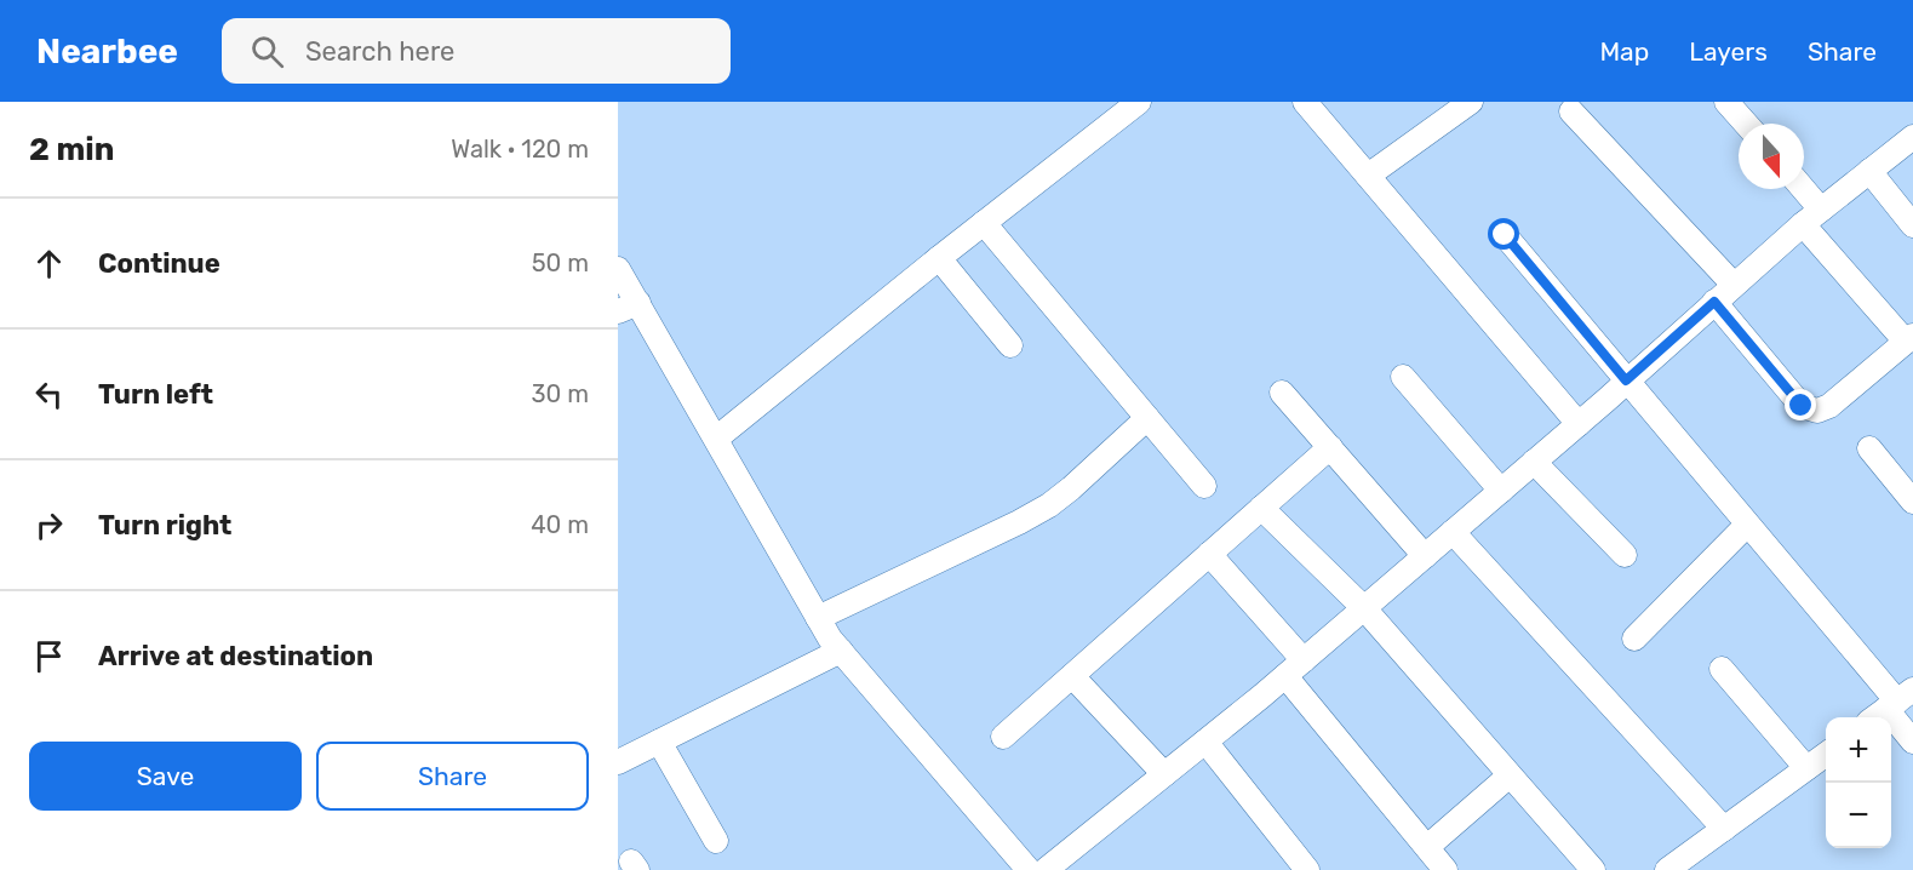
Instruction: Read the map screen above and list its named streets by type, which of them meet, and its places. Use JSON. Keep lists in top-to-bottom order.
{
  "north": "bottom",
  "page": {
    "header": "Nearbee",
    "search": "Search here",
    "nav": ["Map", "Layers", "Share"],
    "heading": ["2 min", "Walk · 120 m"],
    "list": [
      ["Continue", "50 m"],
      ["Turn left", "30 m"],
      ["Turn right", "40 m"],
      "Arrive at destination"
    ],
    "map_buttons": ["+", "−"],
    "buttons": ["Save", "Share"]
  }
}
